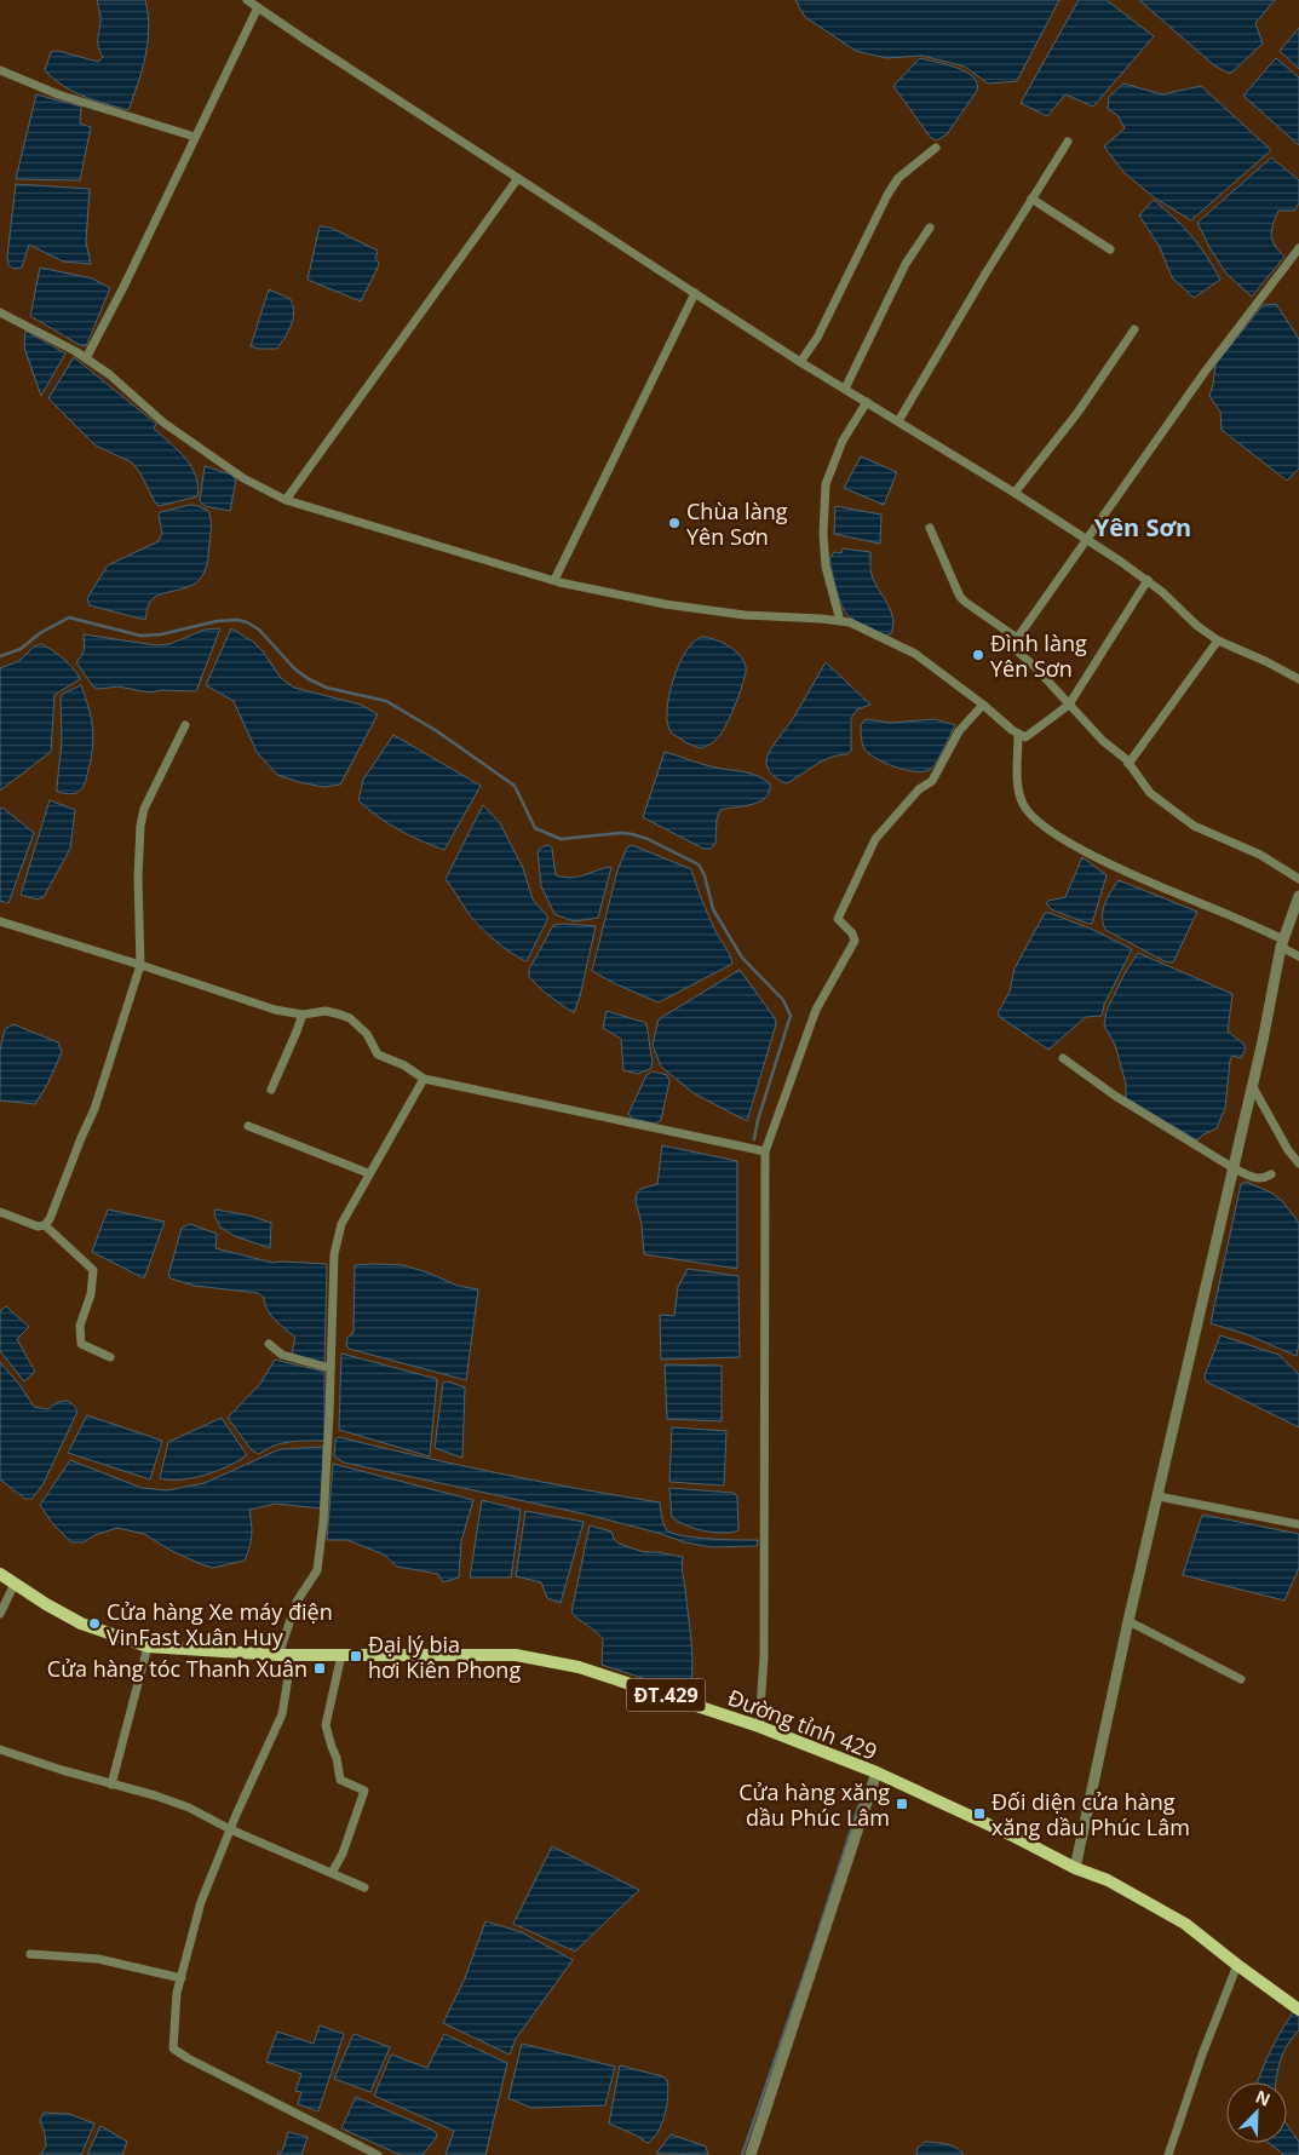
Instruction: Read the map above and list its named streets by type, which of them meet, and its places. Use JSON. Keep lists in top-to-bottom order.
{
  "streets": {
    "main road": ["ĐT.429", "Đường tỉnh 429"]
  },
  "districts": ["Yên Sơn"],
  "places": {
    "other": ["Chùa làng Yên Sơn", "Đình làng Yên Sơn", "Cửa hàng Xe máy điện VinFast Xuân Huy"],
    "transit": [
      "Đại lý bia hơi Kiên Phong",
      "Cửa hàng tóc Thanh Xuân",
      "Cửa hàng xăng dầu Phúc Lâm",
      "Đối diện cửa hàng xăng dầu Phúc Lâm"
    ]
  },
  "north": "top right"
}
